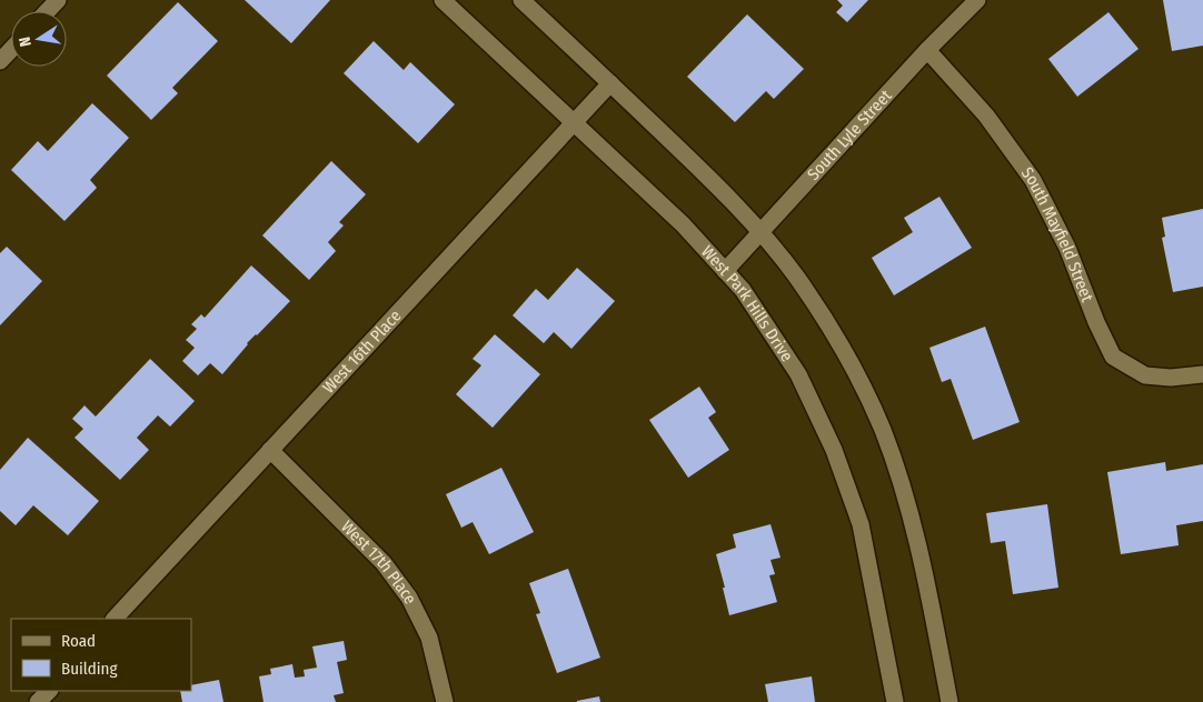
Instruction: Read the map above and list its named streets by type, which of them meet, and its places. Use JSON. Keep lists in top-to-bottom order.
{
  "streets": {
    "street": [
      "South Lyle Street",
      "South Mayfield Street",
      "West Park Hills Drive",
      "West 16th Place",
      "West 17th Place"
    ]
  },
  "crossings": [
    ["South Lyle Street", "South Mayfield Street"],
    ["South Lyle Street", "West Park Hills Drive"],
    ["West Park Hills Drive", "West 16th Place"],
    ["West 16th Place", "West 17th Place"]
  ],
  "legend": ["Road", "Building"],
  "north": "left"
}
